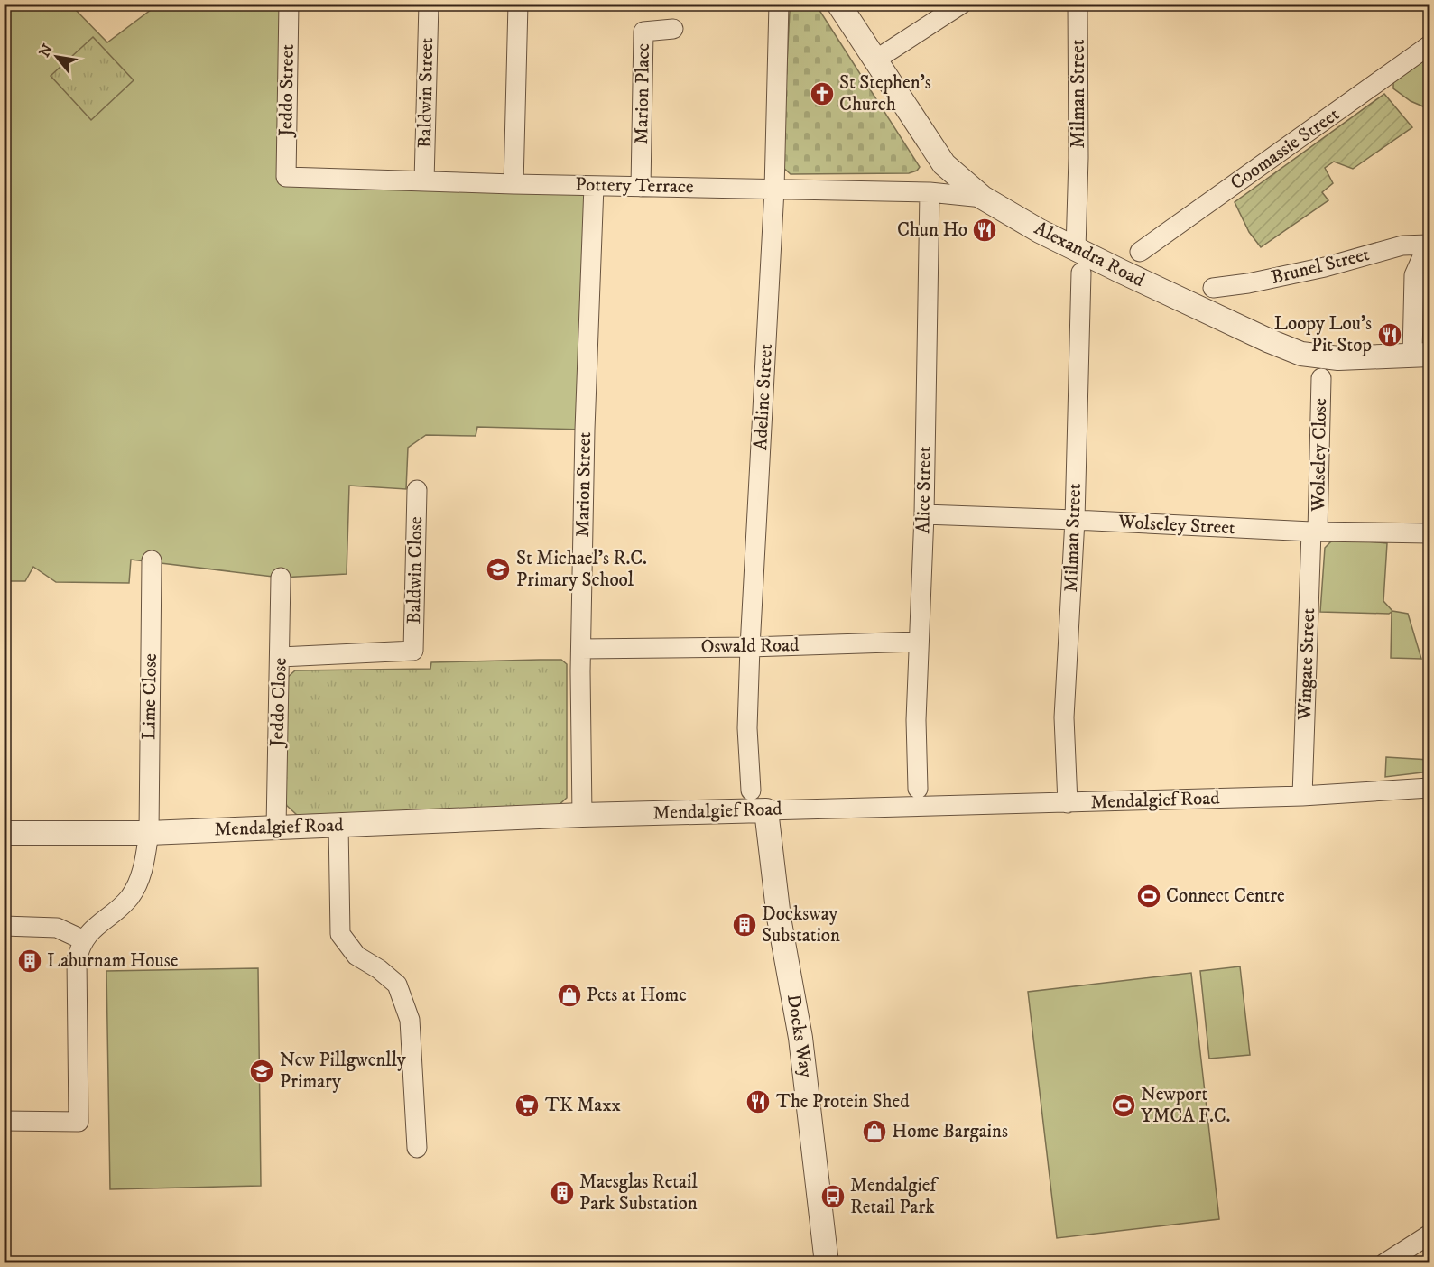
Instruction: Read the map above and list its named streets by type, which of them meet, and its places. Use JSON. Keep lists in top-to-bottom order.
{
  "streets": {
    "street": [
      "Jeddo Street",
      "Baldwin Street",
      "Marion Place",
      "Milman Street",
      "Coomassie Street",
      "Pottery Terrace",
      "Alexandra Road",
      "Brunel Street",
      "Adeline Street",
      "Wolseley Close",
      "Marion Street",
      "Alice Street",
      "Wolseley Street",
      "Baldwin Close",
      "Oswald Road",
      "Wingate Street",
      "Lime Close",
      "Jeddo Close",
      "Mendalgief Road",
      "Docks Way"
    ]
  },
  "crossings": [
    ["Jeddo Street", "Pottery Terrace"],
    ["Baldwin Street", "Pottery Terrace"],
    ["Marion Place", "Pottery Terrace"],
    ["Milman Street", "Alexandra Road"],
    ["Milman Street", "Wolseley Street"],
    ["Milman Street", "Mendalgief Road"],
    ["Pottery Terrace", "Alexandra Road"],
    ["Pottery Terrace", "Adeline Street"],
    ["Pottery Terrace", "Marion Street"],
    ["Pottery Terrace", "Alice Street"],
    ["Alexandra Road", "Brunel Street"],
    ["Adeline Street", "Oswald Road"],
    ["Wolseley Close", "Wolseley Street"],
    ["Wolseley Close", "Wingate Street"],
    ["Marion Street", "Oswald Road"],
    ["Marion Street", "Mendalgief Road"],
    ["Alice Street", "Wolseley Street"],
    ["Alice Street", "Oswald Road"],
    ["Wolseley Street", "Wingate Street"],
    ["Baldwin Close", "Jeddo Close"],
    ["Wingate Street", "Mendalgief Road"],
    ["Lime Close", "Mendalgief Road"],
    ["Jeddo Close", "Mendalgief Road"],
    ["Mendalgief Road", "Docks Way"]
  ],
  "places": {
    "church": ["St Stephen's Church"],
    "restaurant": ["Chun Ho", "Loopy Lou's Pit Stop", "The Protein Shed"],
    "school or university": ["St Michael's R.C. Primary School", "New Pillgwenlly Primary"],
    "sports": ["Connect Centre", "Newport YMCA F.C."],
    "building": ["Docksway Substation", "Laburnam House", "Maesglas Retail Park Substation"],
    "shop": ["Pets at Home", "Home Bargains"],
    "supermarket": ["TK Maxx"],
    "bus stop": ["Mendalgief Retail Park"]
  },
  "north": "top left"
}
